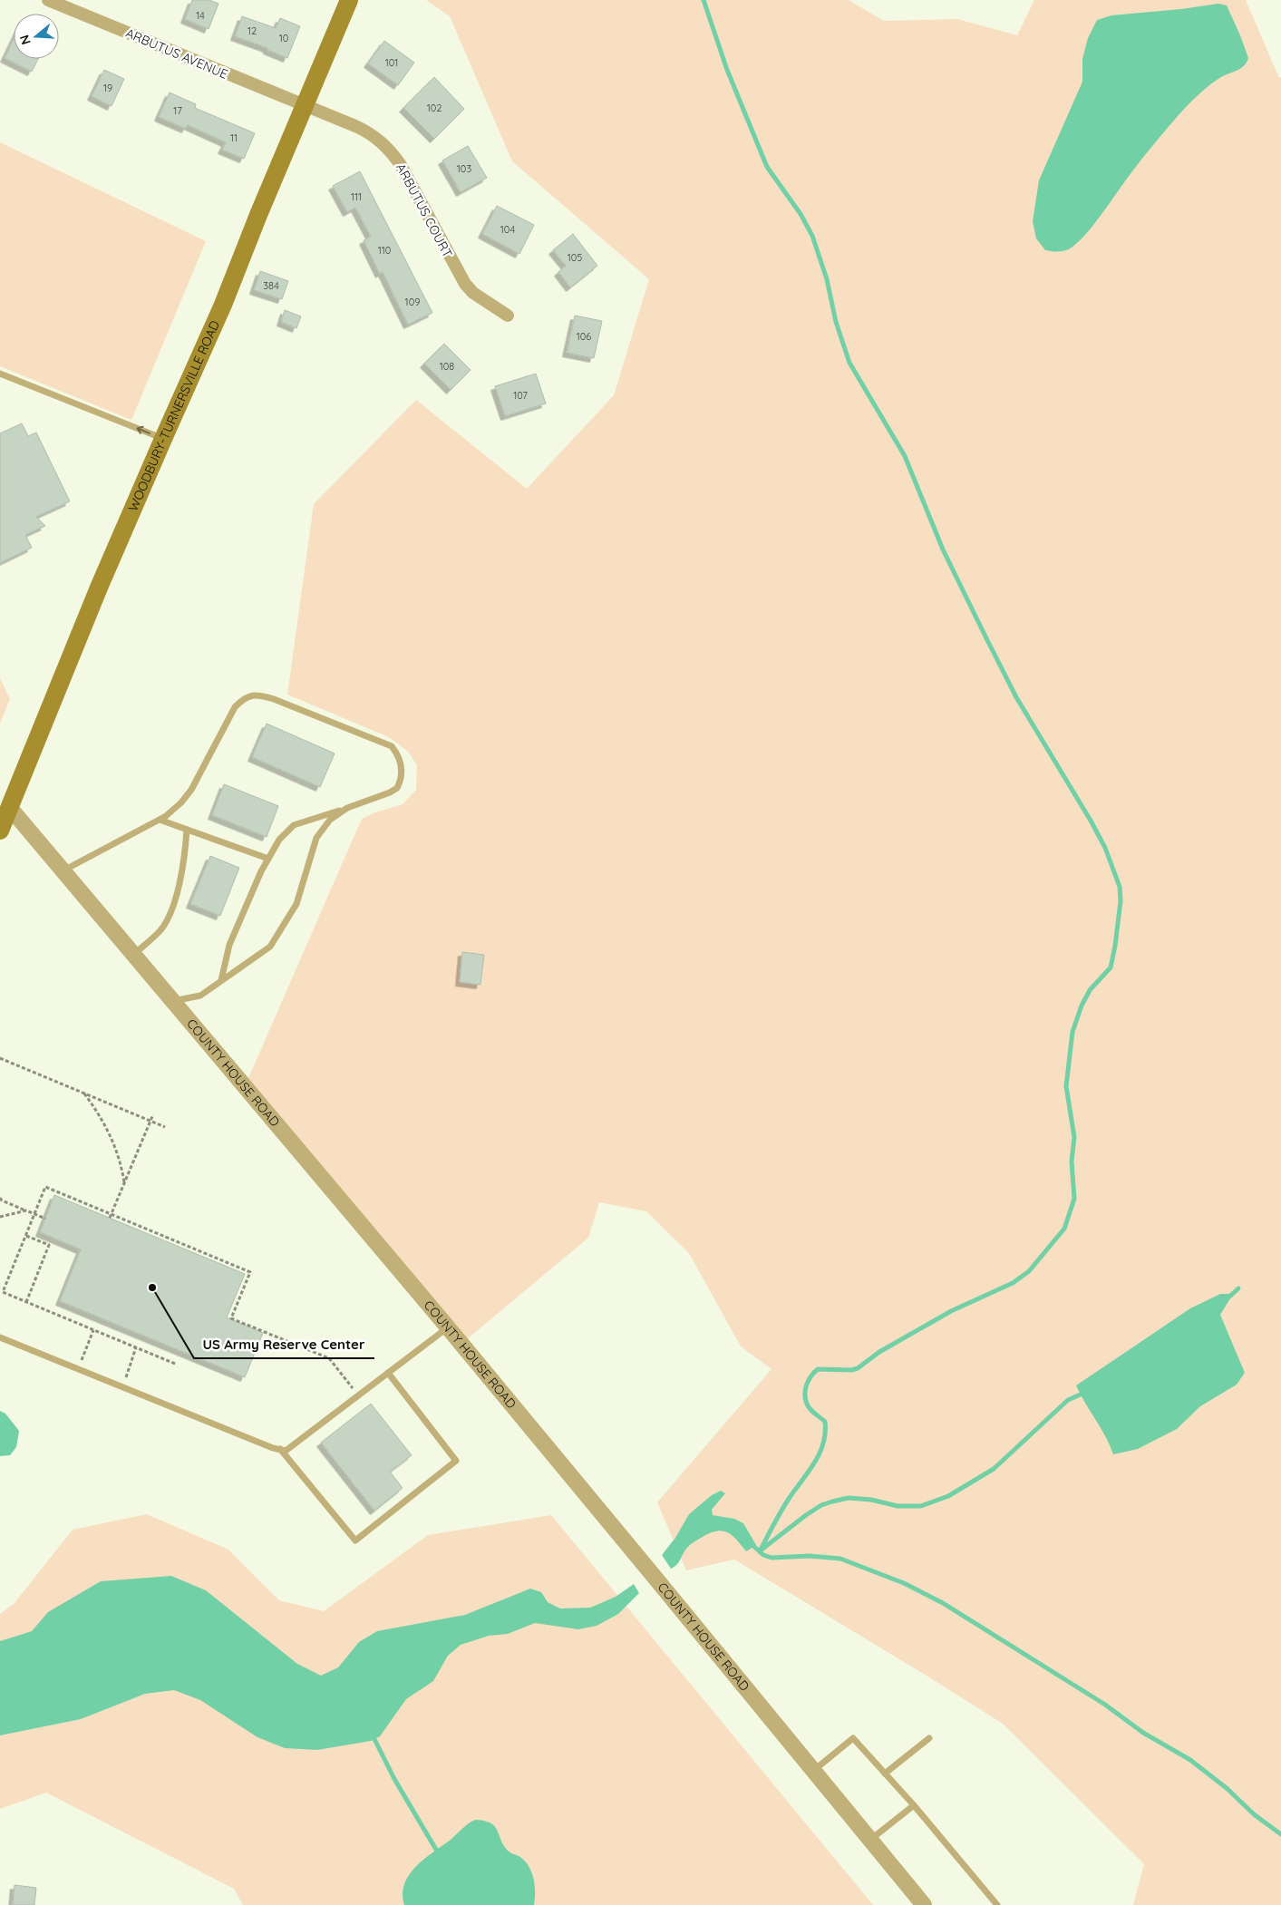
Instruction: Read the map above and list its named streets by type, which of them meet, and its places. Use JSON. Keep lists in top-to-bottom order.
{
  "streets": {
    "main road": ["WOODBURY-TURNERSVILLE ROAD"],
    "street": ["ARBUTUS AVENUE", "ARBUTUS COURT", "COUNTY HOUSE ROAD"]
  },
  "crossings": [
    ["ARBUTUS AVENUE", "ARBUTUS COURT"],
    ["ARBUTUS AVENUE", "WOODBURY-TURNERSVILLE ROAD"],
    ["ARBUTUS COURT", "WOODBURY-TURNERSVILLE ROAD"],
    ["WOODBURY-TURNERSVILLE ROAD", "COUNTY HOUSE ROAD"]
  ],
  "places": ["US Army Reserve Center"],
  "house_numbers": [
    "14",
    "12",
    "10",
    "101",
    "19",
    "102",
    "17",
    "11",
    "103",
    "111",
    "104",
    "110",
    "105",
    "384",
    "109",
    "106",
    "108",
    "107"
  ],
  "north": "left"
}
